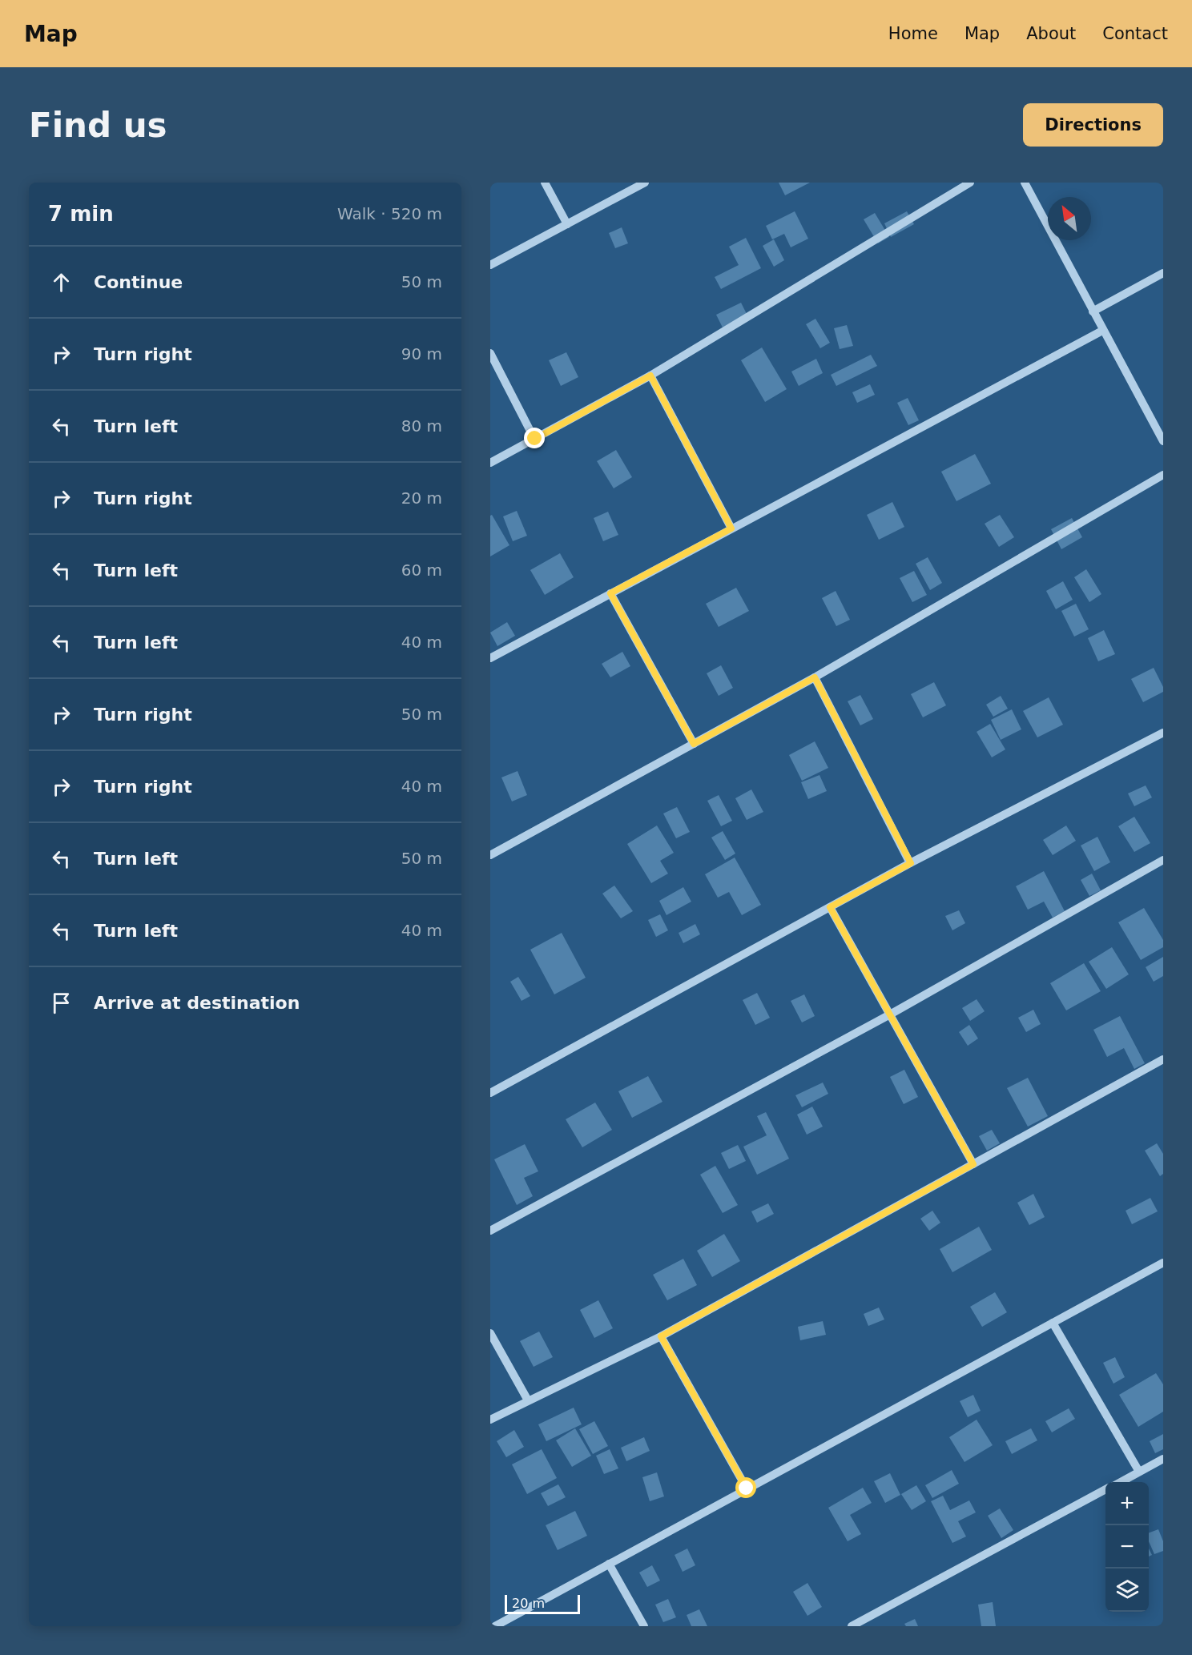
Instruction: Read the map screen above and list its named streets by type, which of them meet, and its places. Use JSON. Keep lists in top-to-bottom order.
{
  "scale_bar": "20 m",
  "north": "top left",
  "page": {
    "header": "Map",
    "nav": [
      "Home",
      "Map",
      "About",
      "Contact"
    ],
    "buttons": "Directions",
    "title": "Find us",
    "heading": ["7 min", "Walk · 520 m"],
    "list": [
      ["Continue", "50 m"],
      ["Turn right", "90 m"],
      ["Turn left", "80 m"],
      ["Turn right", "20 m"],
      ["Turn left", "60 m"],
      ["Turn left", "40 m"],
      ["Turn right", "50 m"],
      ["Turn right", "40 m"],
      ["Turn left", "50 m"],
      ["Turn left", "40 m"],
      "Arrive at destination"
    ],
    "map_buttons": ["+", "−"],
    "scale": "20 m"
  }
}
